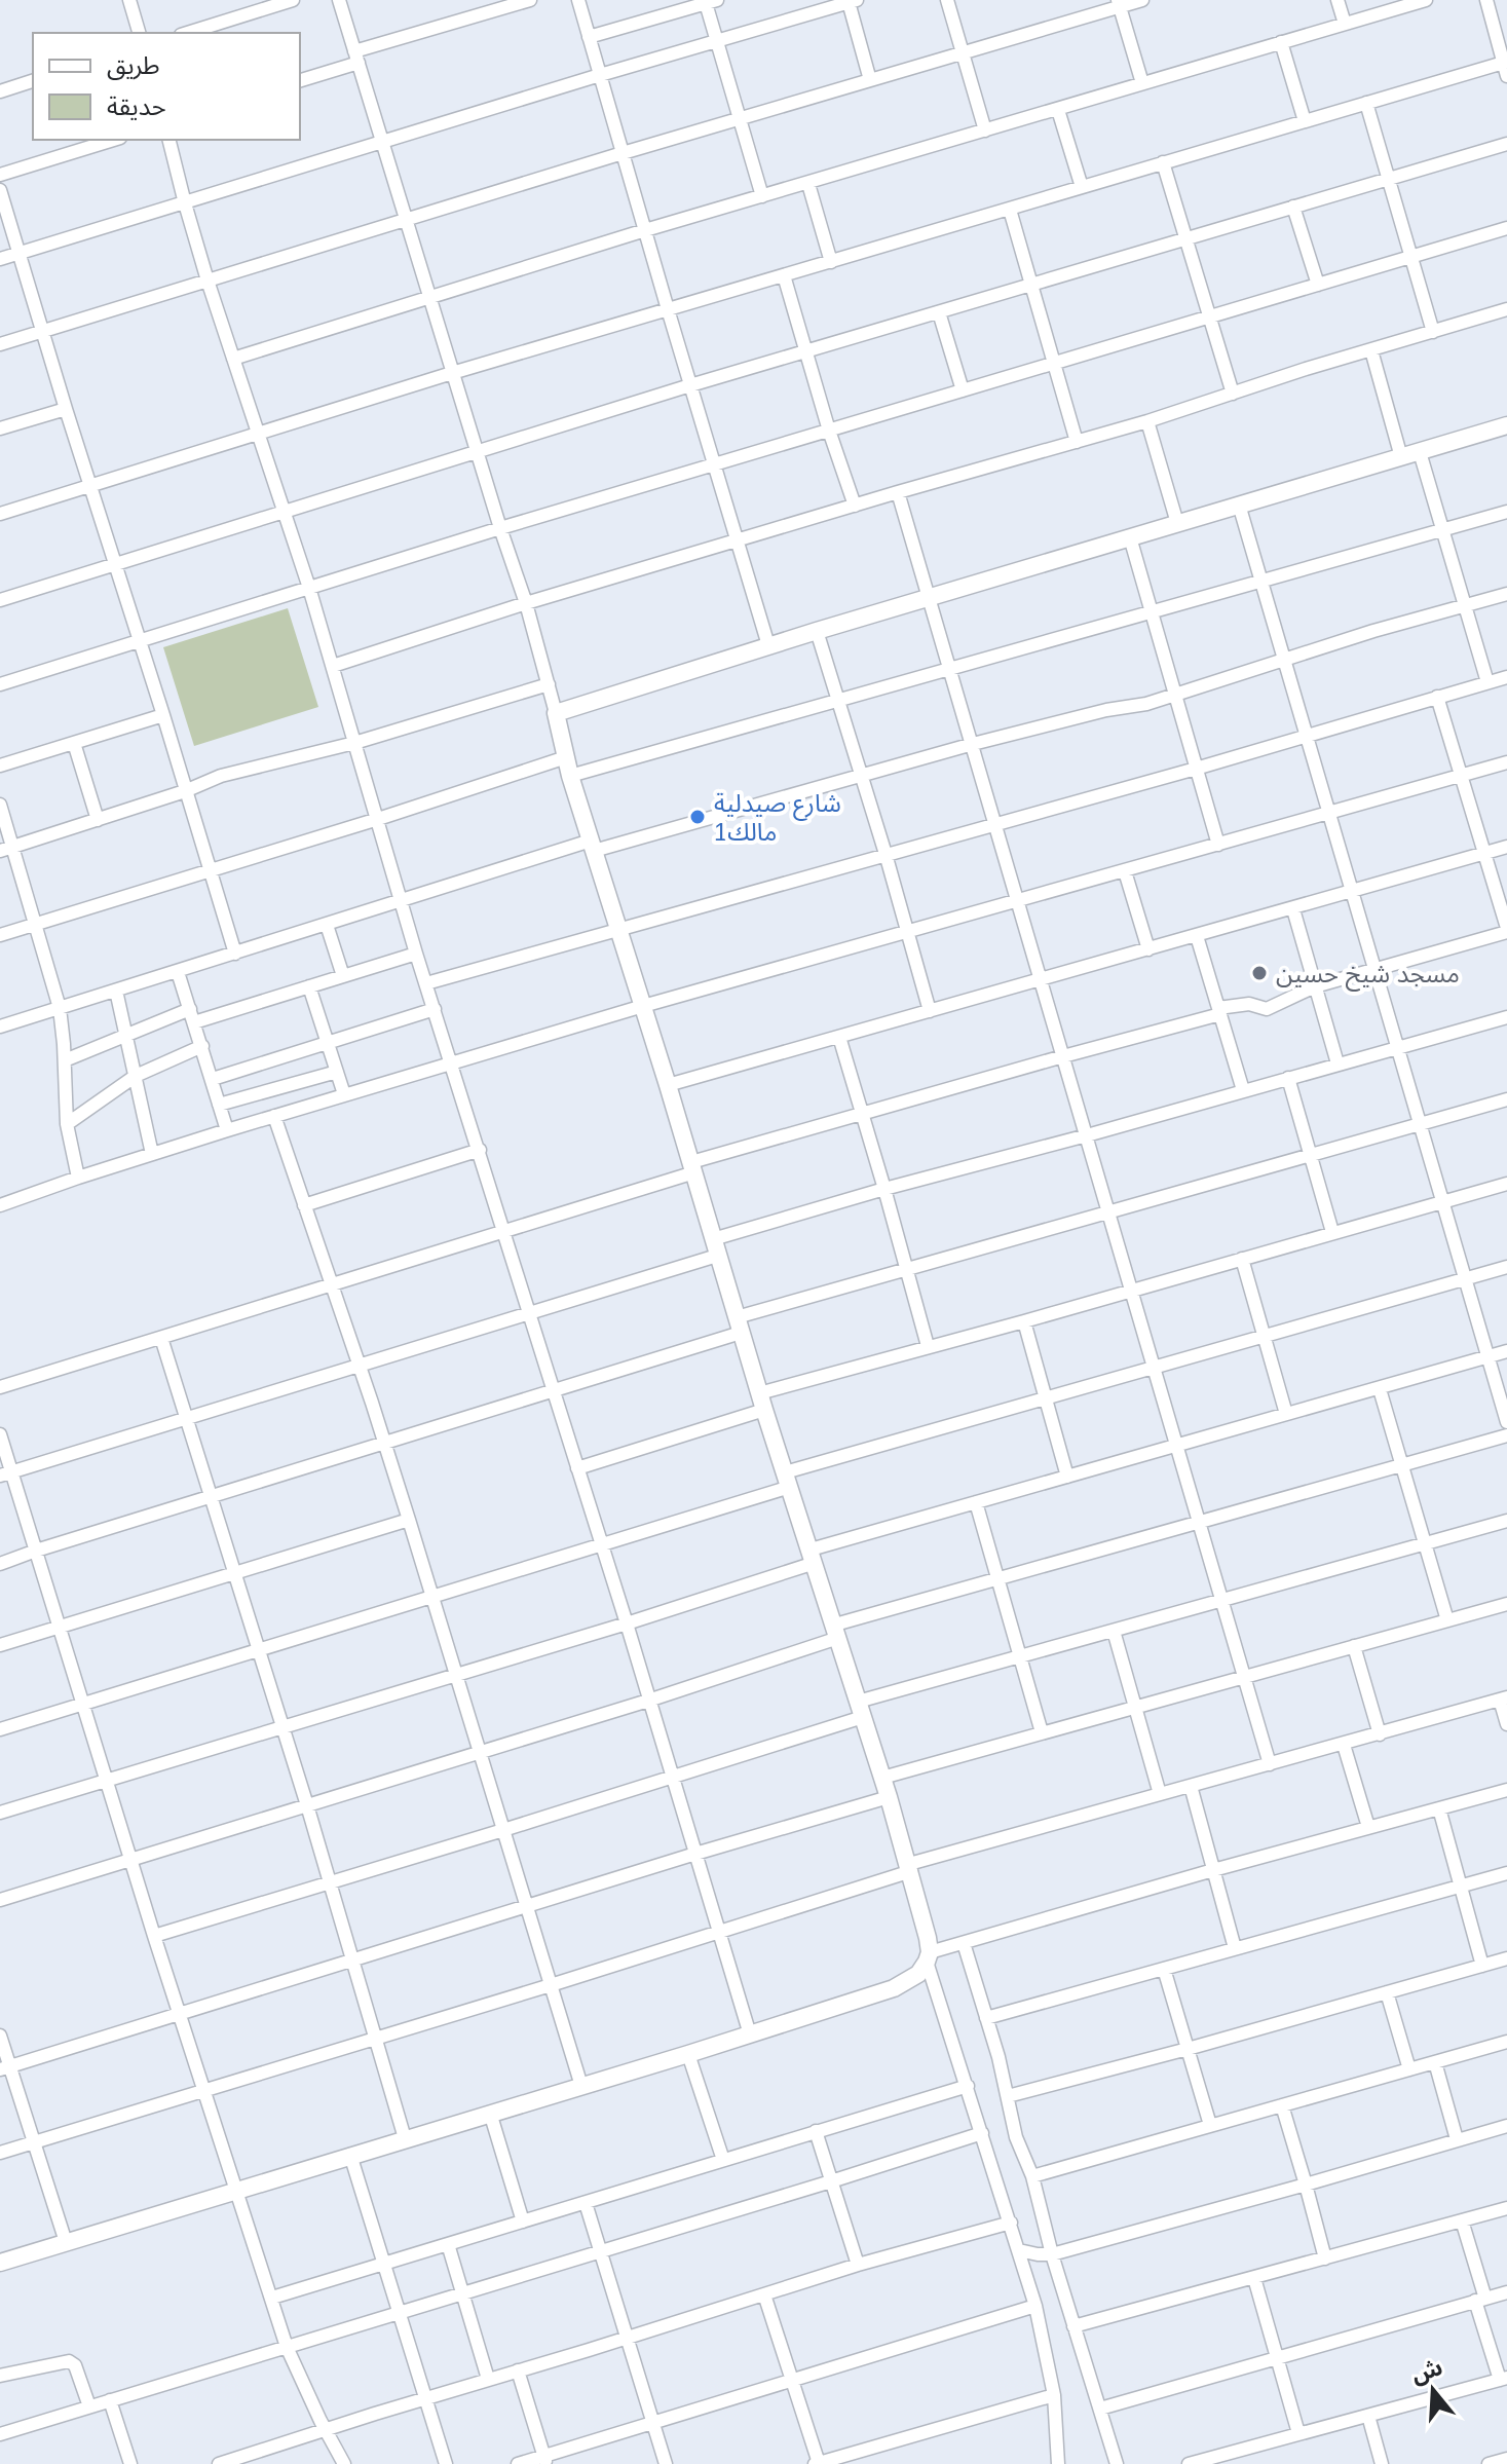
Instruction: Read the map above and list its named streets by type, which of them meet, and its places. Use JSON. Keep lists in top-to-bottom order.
{
  "places": ["شارع صيدلية مالك1", "مسجد شيخ حسين"],
  "legend": ["طريق", "حديقة"],
  "north": "top"
}
